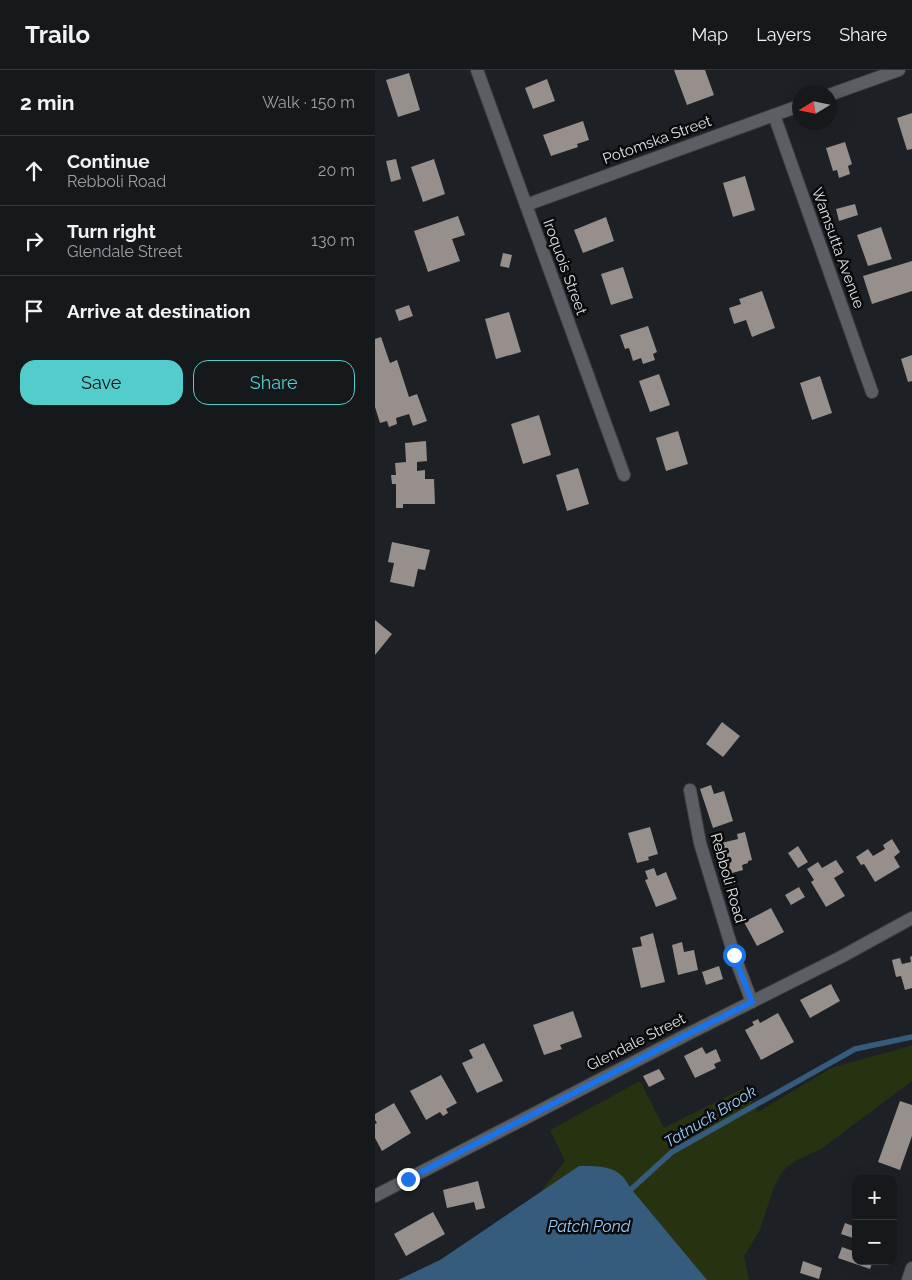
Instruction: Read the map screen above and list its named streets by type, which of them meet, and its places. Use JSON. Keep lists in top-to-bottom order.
{
  "streets": {
    "street": [
      "Potomska Street",
      "Wamsutta Avenue",
      "Iroquois Street",
      "Rebboli Road",
      "Glendale Street"
    ]
  },
  "crossings": [
    ["Potomska Street", "Wamsutta Avenue"],
    ["Potomska Street", "Iroquois Street"],
    ["Rebboli Road", "Glendale Street"]
  ],
  "water": ["Tatnuck Brook", "Patch Pond"],
  "north": "left",
  "page": {
    "header": "Trailo",
    "nav": ["Map", "Layers", "Share"],
    "heading": ["2 min", "Walk · 150 m"],
    "list": [
      ["Continue", "Rebboli Road", "20 m"],
      ["Turn right", "Glendale Street", "130 m"],
      "Arrive at destination"
    ],
    "buttons": ["Save", "Share"],
    "map_buttons": ["+", "−"]
  }
}
